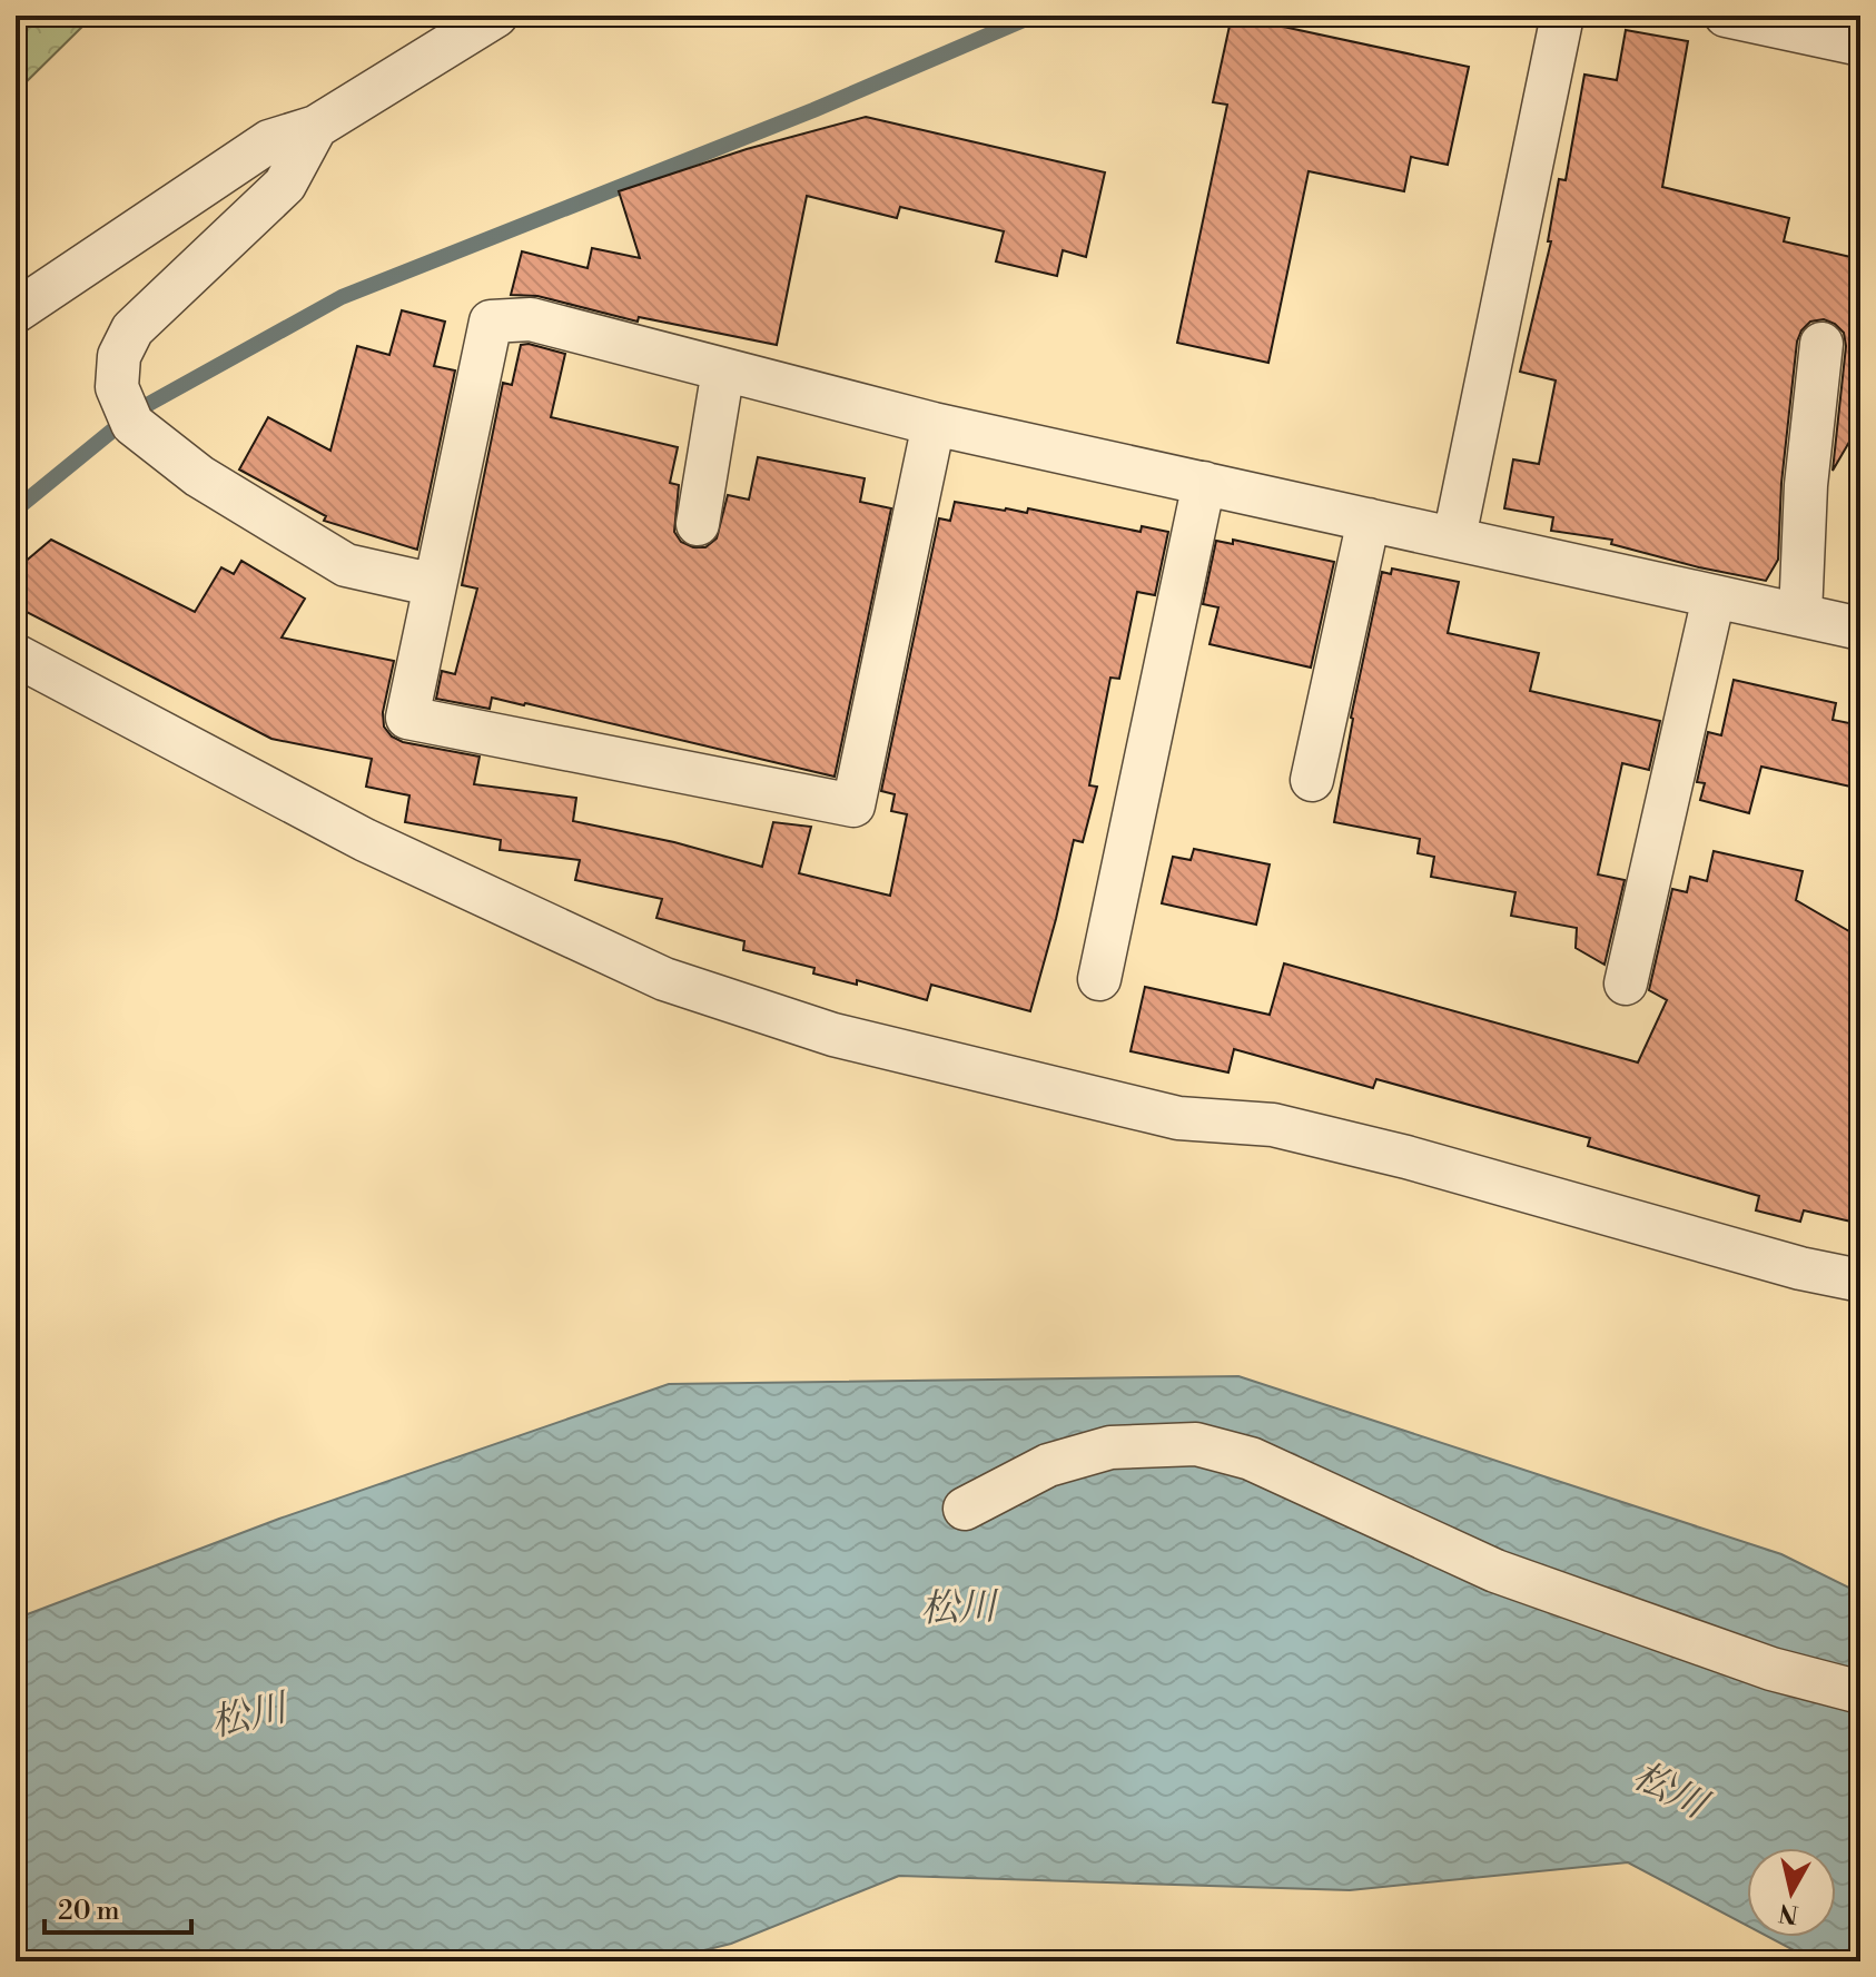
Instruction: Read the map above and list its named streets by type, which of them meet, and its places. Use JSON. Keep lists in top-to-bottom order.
{
  "water": ["松川"],
  "scale_bar": "20 m",
  "north": "bottom"
}
